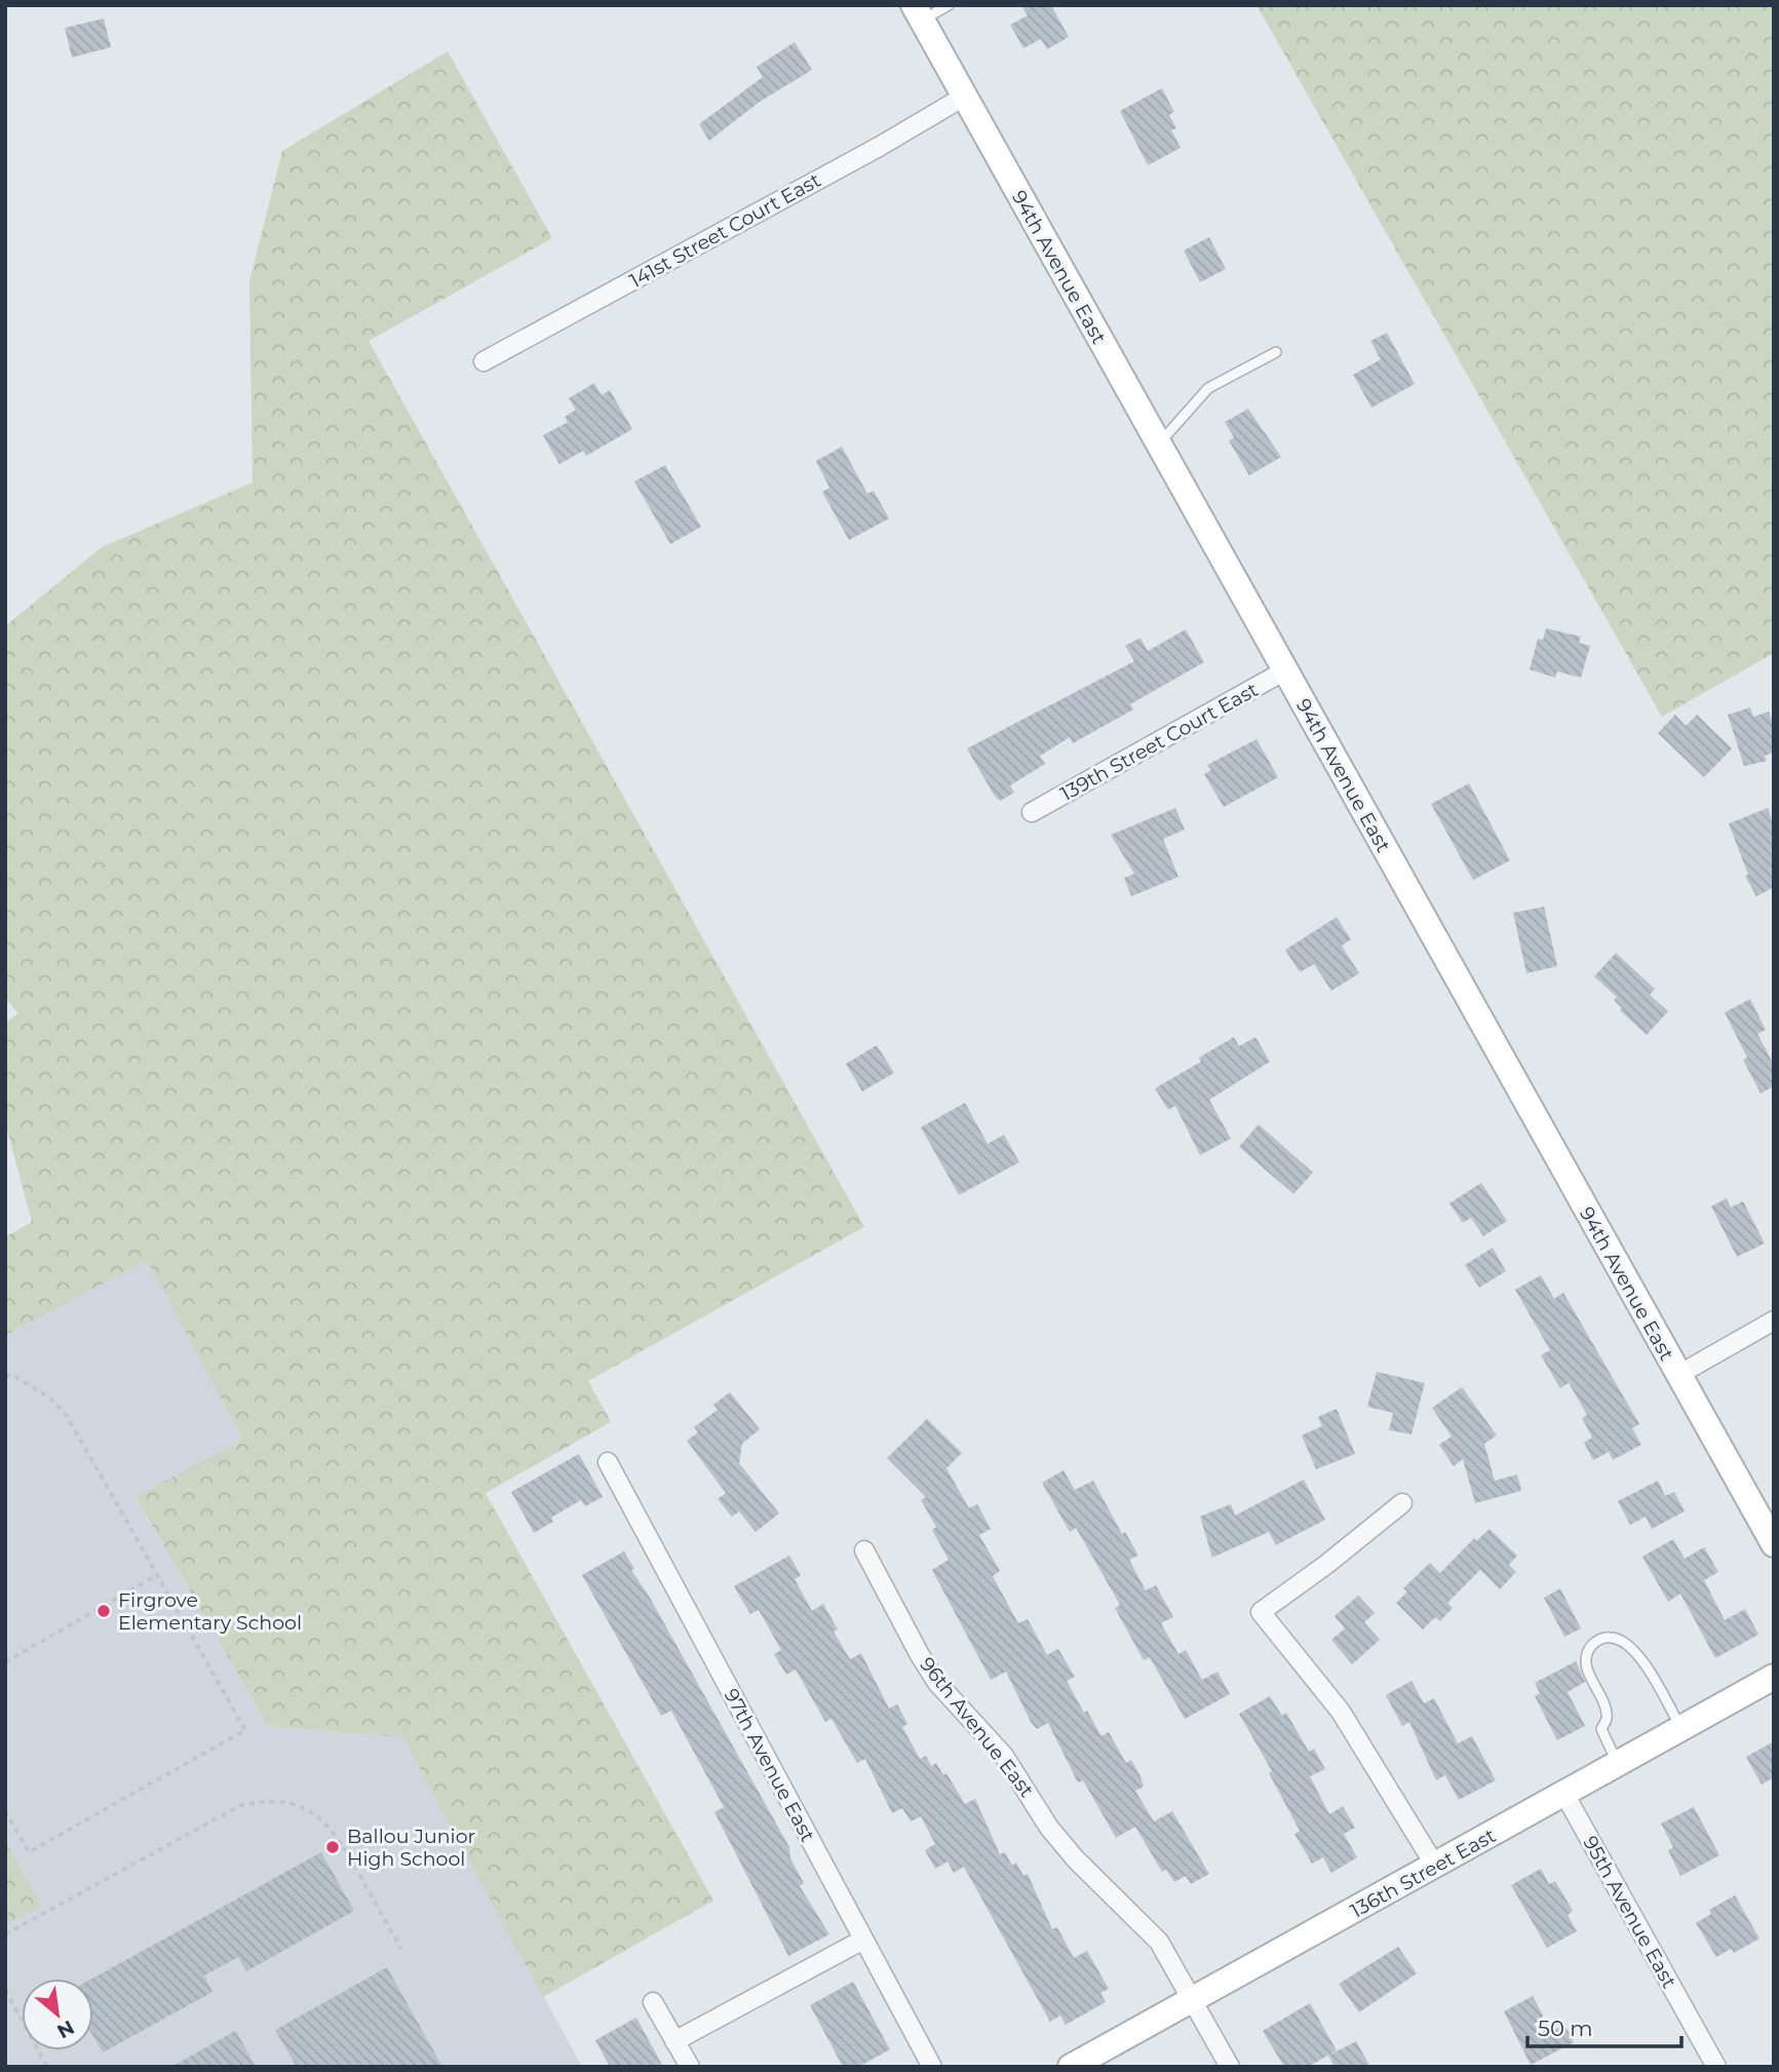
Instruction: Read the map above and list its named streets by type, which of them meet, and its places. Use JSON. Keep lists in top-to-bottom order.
{
  "streets": {
    "main road": ["94th Avenue East", "136th Street East"],
    "street": [
      "141st Street Court East",
      "139th Street Court East",
      "96th Avenue East",
      "97th Avenue East",
      "95th Avenue East"
    ]
  },
  "crossings": [
    ["141st Street Court East", "94th Avenue East"],
    ["94th Avenue East", "139th Street Court East"],
    ["96th Avenue East", "136th Street East"],
    ["136th Street East", "95th Avenue East"]
  ],
  "places": ["Firgrove Elementary School", "Ballou Junior High School"],
  "scale_bar": "50 m",
  "north": "bottom right"
}
